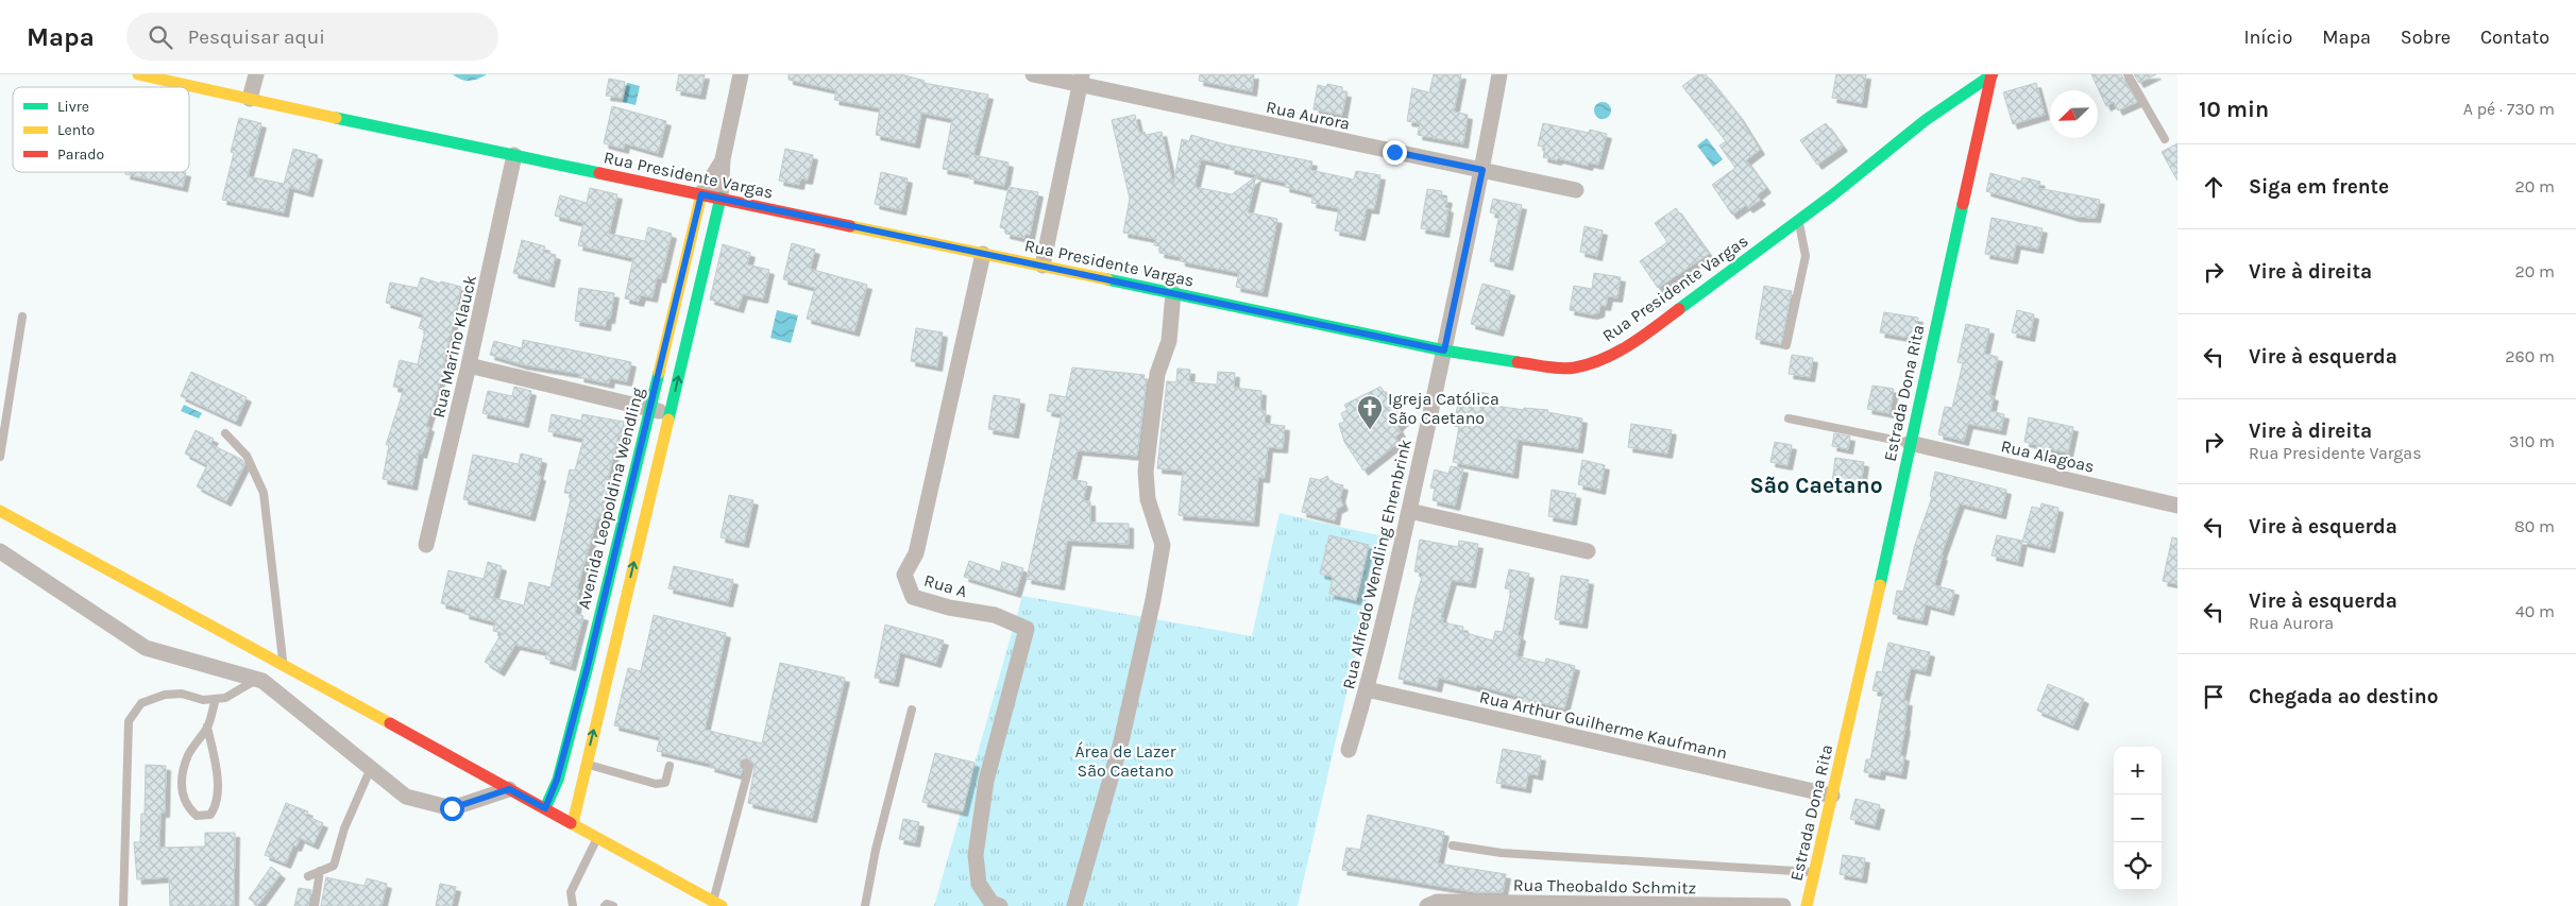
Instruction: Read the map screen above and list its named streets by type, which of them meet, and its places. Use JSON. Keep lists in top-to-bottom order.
{
  "streets": {
    "main road": ["Rua Presidente Vargas", "Estrada Dona Rita", "Avenida Leopoldina Wendling"],
    "street": [
      "Rua Aurora",
      "Rua Marino Klauck",
      "Rua Alagoas",
      "Rua Alfredo Wendling Ehrenbrink",
      "Rua A",
      "Rua Arthur Guilherme Kaufmann",
      "Rua Theobaldo Schmitz"
    ]
  },
  "crossings": [
    ["Rua Aurora", "Rua Alfredo Wendling Ehrenbrink"],
    ["Rua Presidente Vargas", "Rua Marino Klauck"],
    ["Rua Presidente Vargas", "Estrada Dona Rita"],
    ["Rua Presidente Vargas", "Avenida Leopoldina Wendling"],
    ["Rua Presidente Vargas", "Rua Alfredo Wendling Ehrenbrink"],
    ["Rua Presidente Vargas", "Rua A"],
    ["Estrada Dona Rita", "Rua Alagoas"],
    ["Estrada Dona Rita", "Rua Arthur Guilherme Kaufmann"],
    ["Rua Alfredo Wendling Ehrenbrink", "Rua Arthur Guilherme Kaufmann"]
  ],
  "districts": ["São Caetano"],
  "parks": ["Área de Lazer São Caetano"],
  "places": {
    "church": ["Igreja Católica São Caetano"]
  },
  "legend": ["Livre", "Lento", "Parado"],
  "north": "bottom left",
  "page": {
    "header": "Mapa",
    "search": "Pesquisar aqui",
    "nav": [
      "Início",
      "Mapa",
      "Sobre",
      "Contato"
    ],
    "heading": ["10 min", "A pé · 730 m"],
    "list": [
      ["Siga em frente", "20 m"],
      ["Vire à direita", "20 m"],
      ["Vire à esquerda", "260 m"],
      ["Vire à direita", "Rua Presidente Vargas", "310 m"],
      ["Vire à esquerda", "80 m"],
      ["Vire à esquerda", "Rua Aurora", "40 m"],
      "Chegada ao destino"
    ],
    "map_buttons": ["+", "−"]
  }
}
